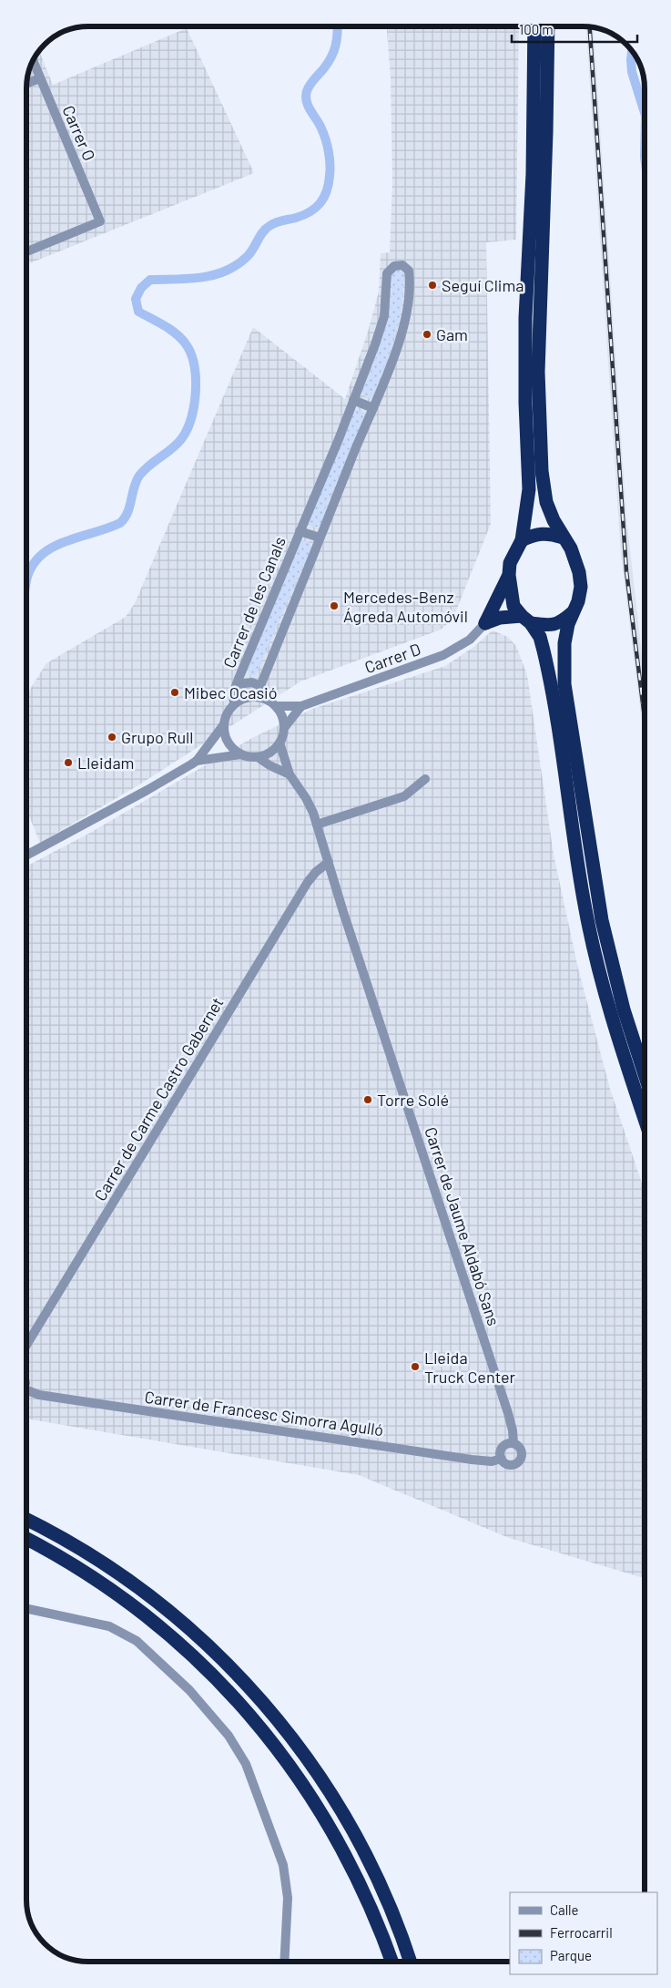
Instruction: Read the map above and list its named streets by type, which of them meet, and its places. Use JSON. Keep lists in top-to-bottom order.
{
  "streets": {
    "street": [
      "Carrer O",
      "Carrer de les Canals",
      "Carrer D",
      "Carrer de Carme Castro Gabernet",
      "Carrer de Jaume Aldabó Sans",
      "Carrer de Francesc Simorra Agulló"
    ]
  },
  "crossings": [
    ["Carrer de les Canals", "Carrer D"],
    ["Carrer de Carme Castro Gabernet", "Carrer de Jaume Aldabó Sans"],
    ["Carrer de Jaume Aldabó Sans", "Carrer de Francesc Simorra Agulló"]
  ],
  "places": [
    "Seguí Clima",
    "Gam",
    "Mercedes-Benz Ágreda Automóvil",
    "Mibec Ocasió",
    "Grupo Rull",
    "Lleidam",
    "Torre Solé",
    "Lleida Truck Center"
  ],
  "legend": ["Calle", "Ferrocarril", "Parque"],
  "scale_bar": "100 m"
}
